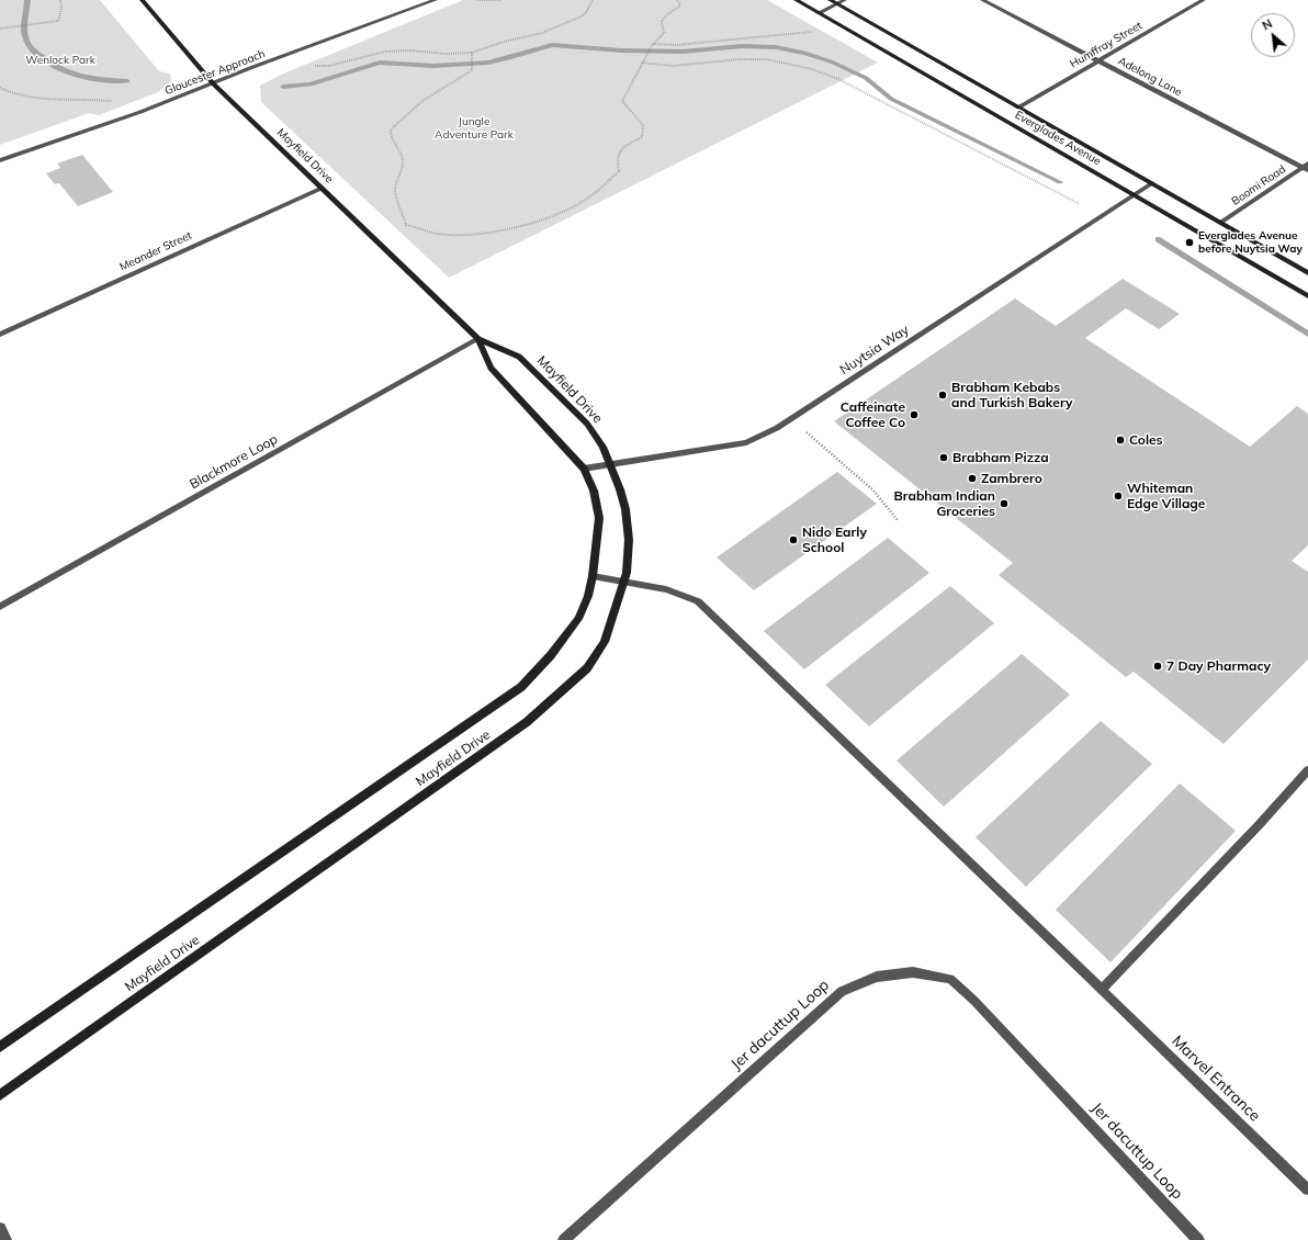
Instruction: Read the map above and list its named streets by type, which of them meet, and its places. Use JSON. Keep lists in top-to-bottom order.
{
  "streets": {
    "street": [
      "Humffray Street",
      "Gloucester Approach",
      "Adelong Lane",
      "Everglades Avenue",
      "Mayfield Drive",
      "Boomi Road",
      "Meander Street",
      "Nuytsia Way",
      "Blackmore Loop",
      "Jer dacuttup Loop",
      "Marvel Entrance"
    ]
  },
  "crossings": [
    ["Humffray Street", "Adelong Lane"],
    ["Humffray Street", "Everglades Avenue"],
    ["Gloucester Approach", "Mayfield Drive"],
    ["Adelong Lane", "Boomi Road"],
    ["Everglades Avenue", "Boomi Road"],
    ["Everglades Avenue", "Nuytsia Way"],
    ["Mayfield Drive", "Meander Street"],
    ["Mayfield Drive", "Nuytsia Way"],
    ["Mayfield Drive", "Blackmore Loop"],
    ["Mayfield Drive", "Marvel Entrance"]
  ],
  "parks": ["Wenlock Park", "Jungle Adventure Park"],
  "places": [
    "Everglades Avenue before Nuytsia Way",
    "Brabham Kebabs and Turkish Bakery",
    "Caffeinate Coffee Co",
    "Coles",
    "Brabham Pizza",
    "Zambrero",
    "Whiteman Edge Village",
    "Brabham Indian Groceries",
    "Nido Early School",
    "7 Day Pharmacy"
  ],
  "north": "top left"
}
